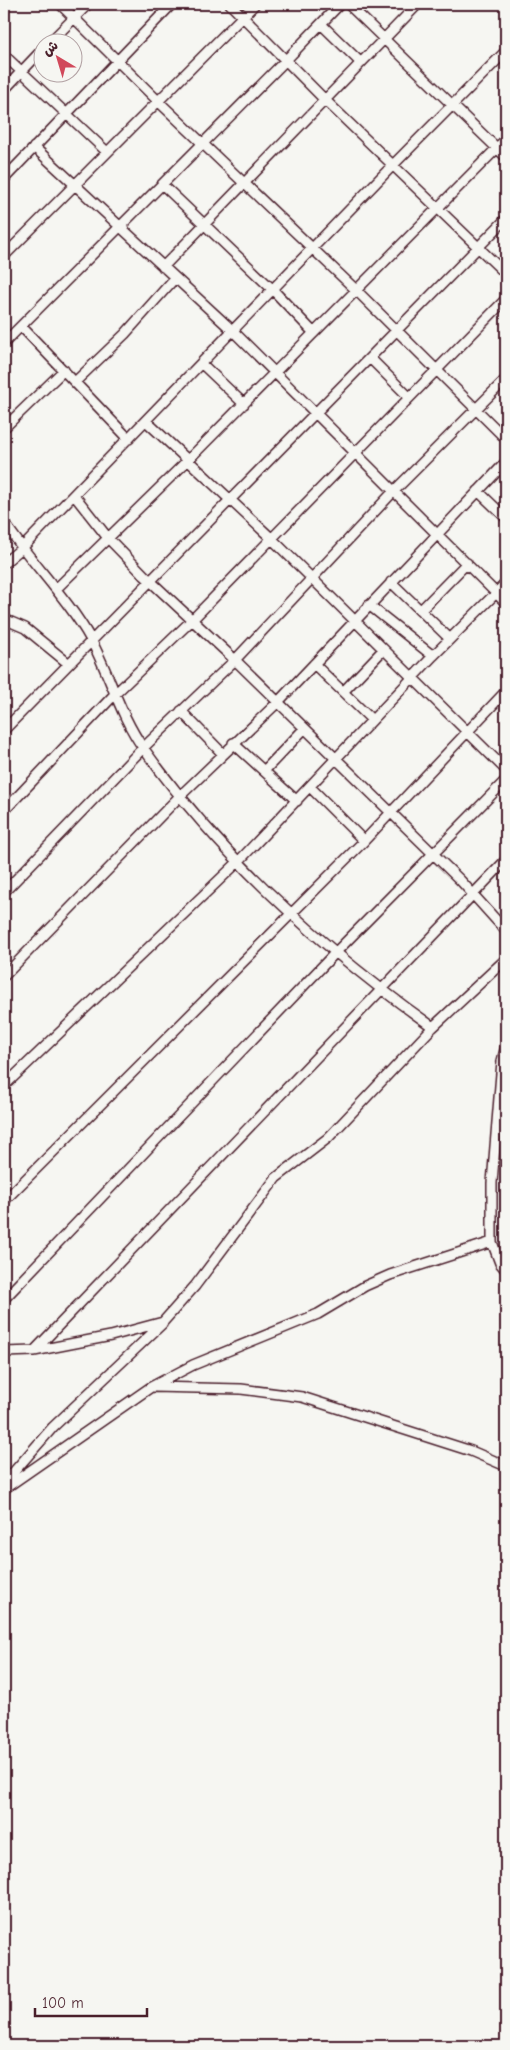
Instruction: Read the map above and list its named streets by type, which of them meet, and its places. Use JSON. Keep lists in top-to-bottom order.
{
  "scale_bar": "100 m",
  "north": "top left"
}
